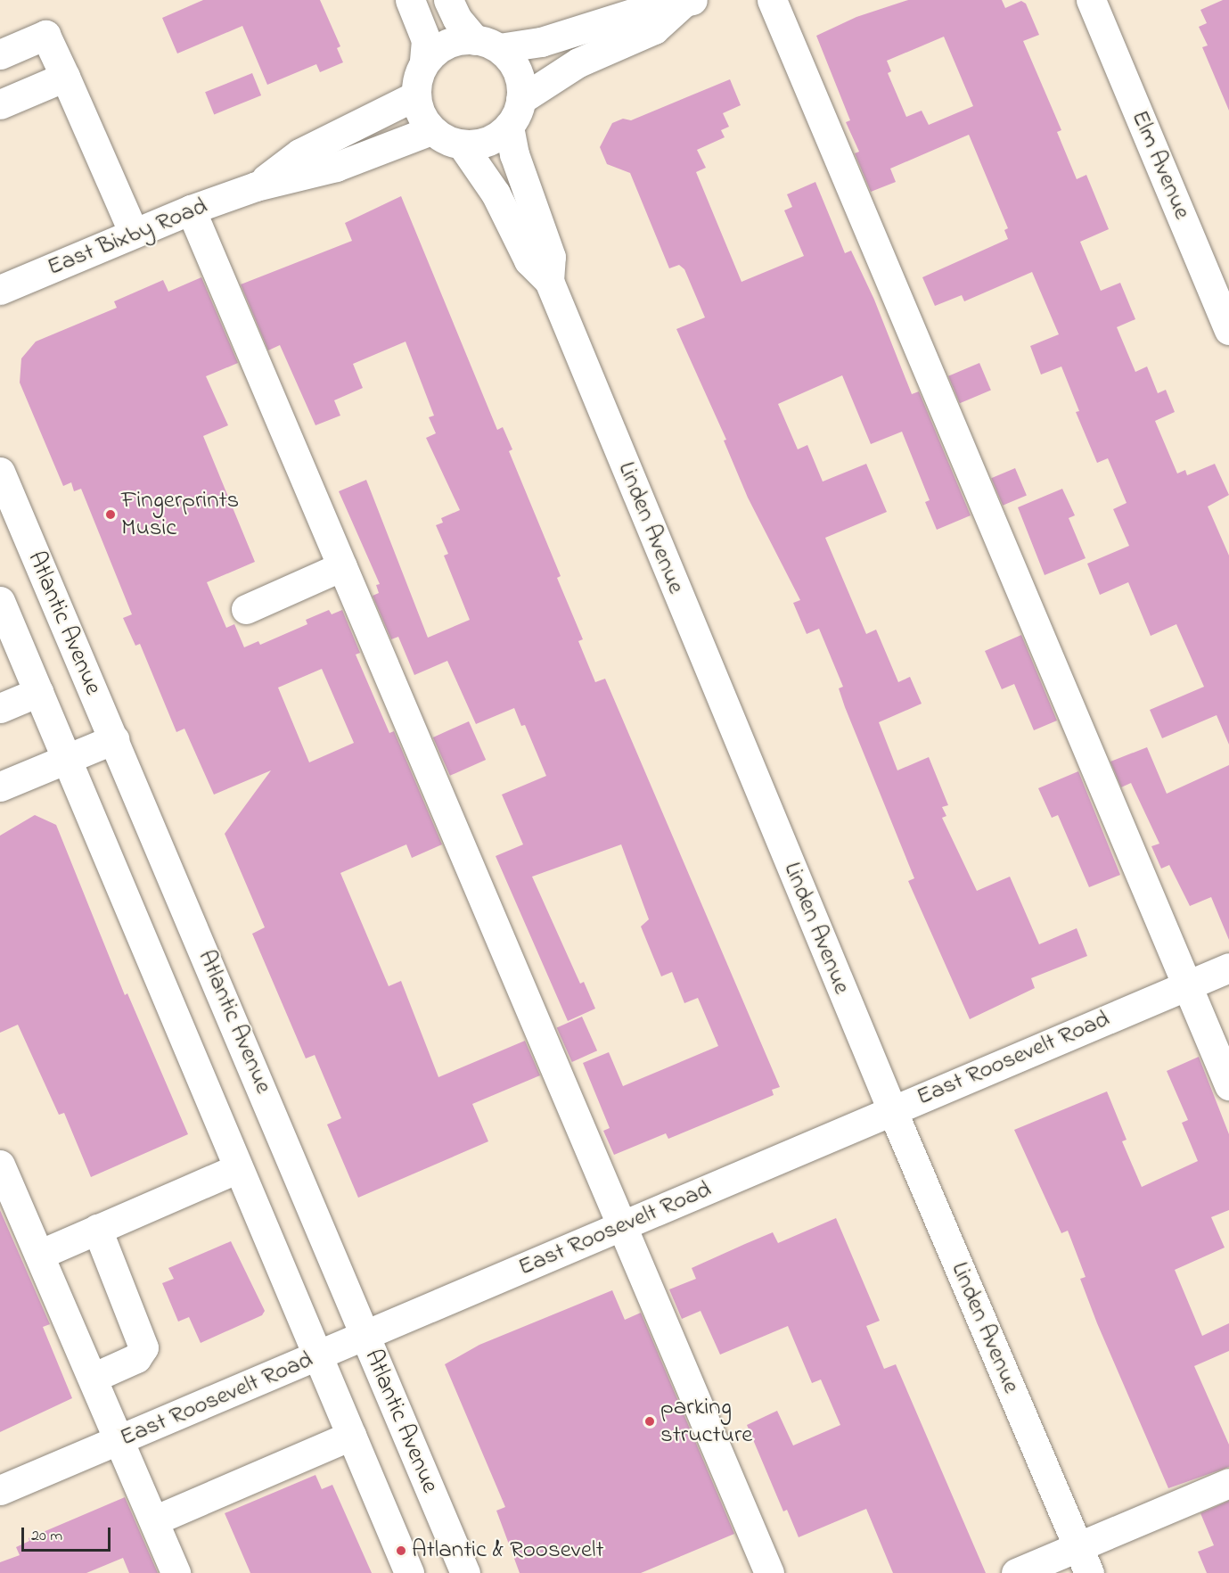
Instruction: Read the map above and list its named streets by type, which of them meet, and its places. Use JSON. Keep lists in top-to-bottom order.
{
  "streets": {
    "street": [
      "Elm Avenue",
      "East Bixby Road",
      "Linden Avenue",
      "Atlantic Avenue",
      "East Roosevelt Road"
    ]
  },
  "crossings": [
    ["Linden Avenue", "East Roosevelt Road"],
    ["Atlantic Avenue", "East Roosevelt Road"]
  ],
  "places": ["Fingerprints Music", "parking structure", "Atlantic & Roosevelt"],
  "scale_bar": "20 m"
}
